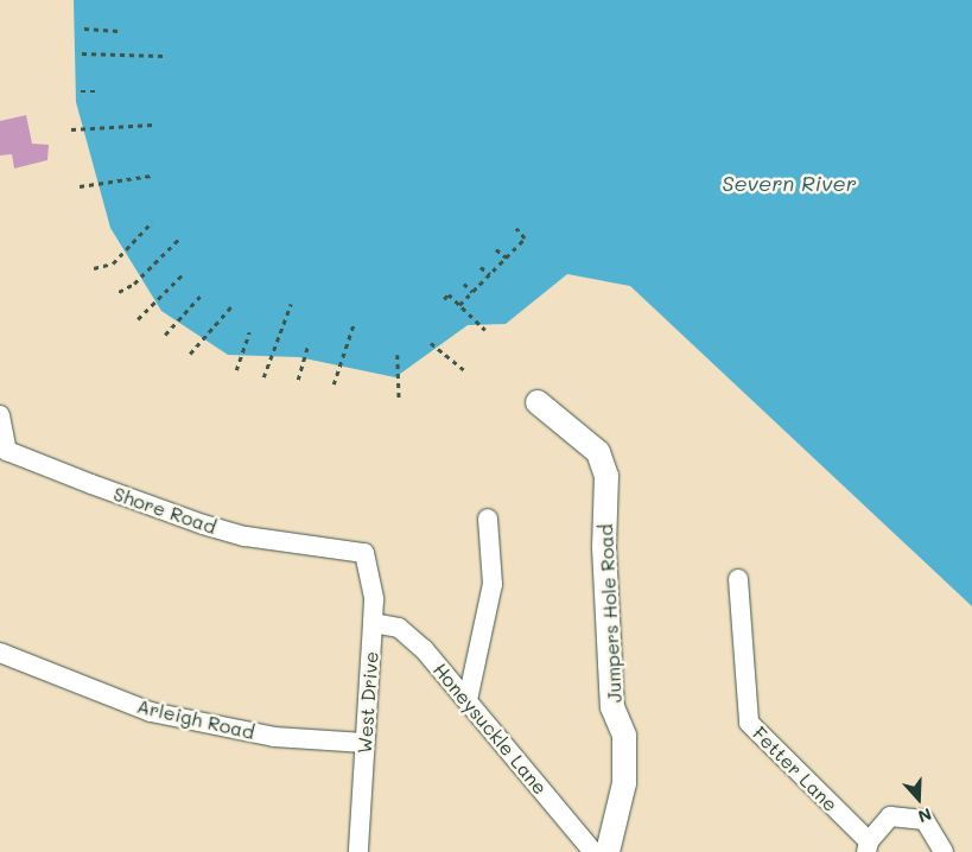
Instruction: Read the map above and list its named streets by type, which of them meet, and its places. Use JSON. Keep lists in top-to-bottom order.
{
  "streets": {
    "street": [
      "Shore Road",
      "Jumpers Hole Road",
      "West Drive",
      "Arleigh Road",
      "Honeysuckle Lane",
      "Fetter Lane"
    ]
  },
  "crossings": [
    ["Shore Road", "West Drive"],
    ["West Drive", "Arleigh Road"],
    ["West Drive", "Honeysuckle Lane"]
  ],
  "water": ["Severn River"],
  "north": "bottom"
}
